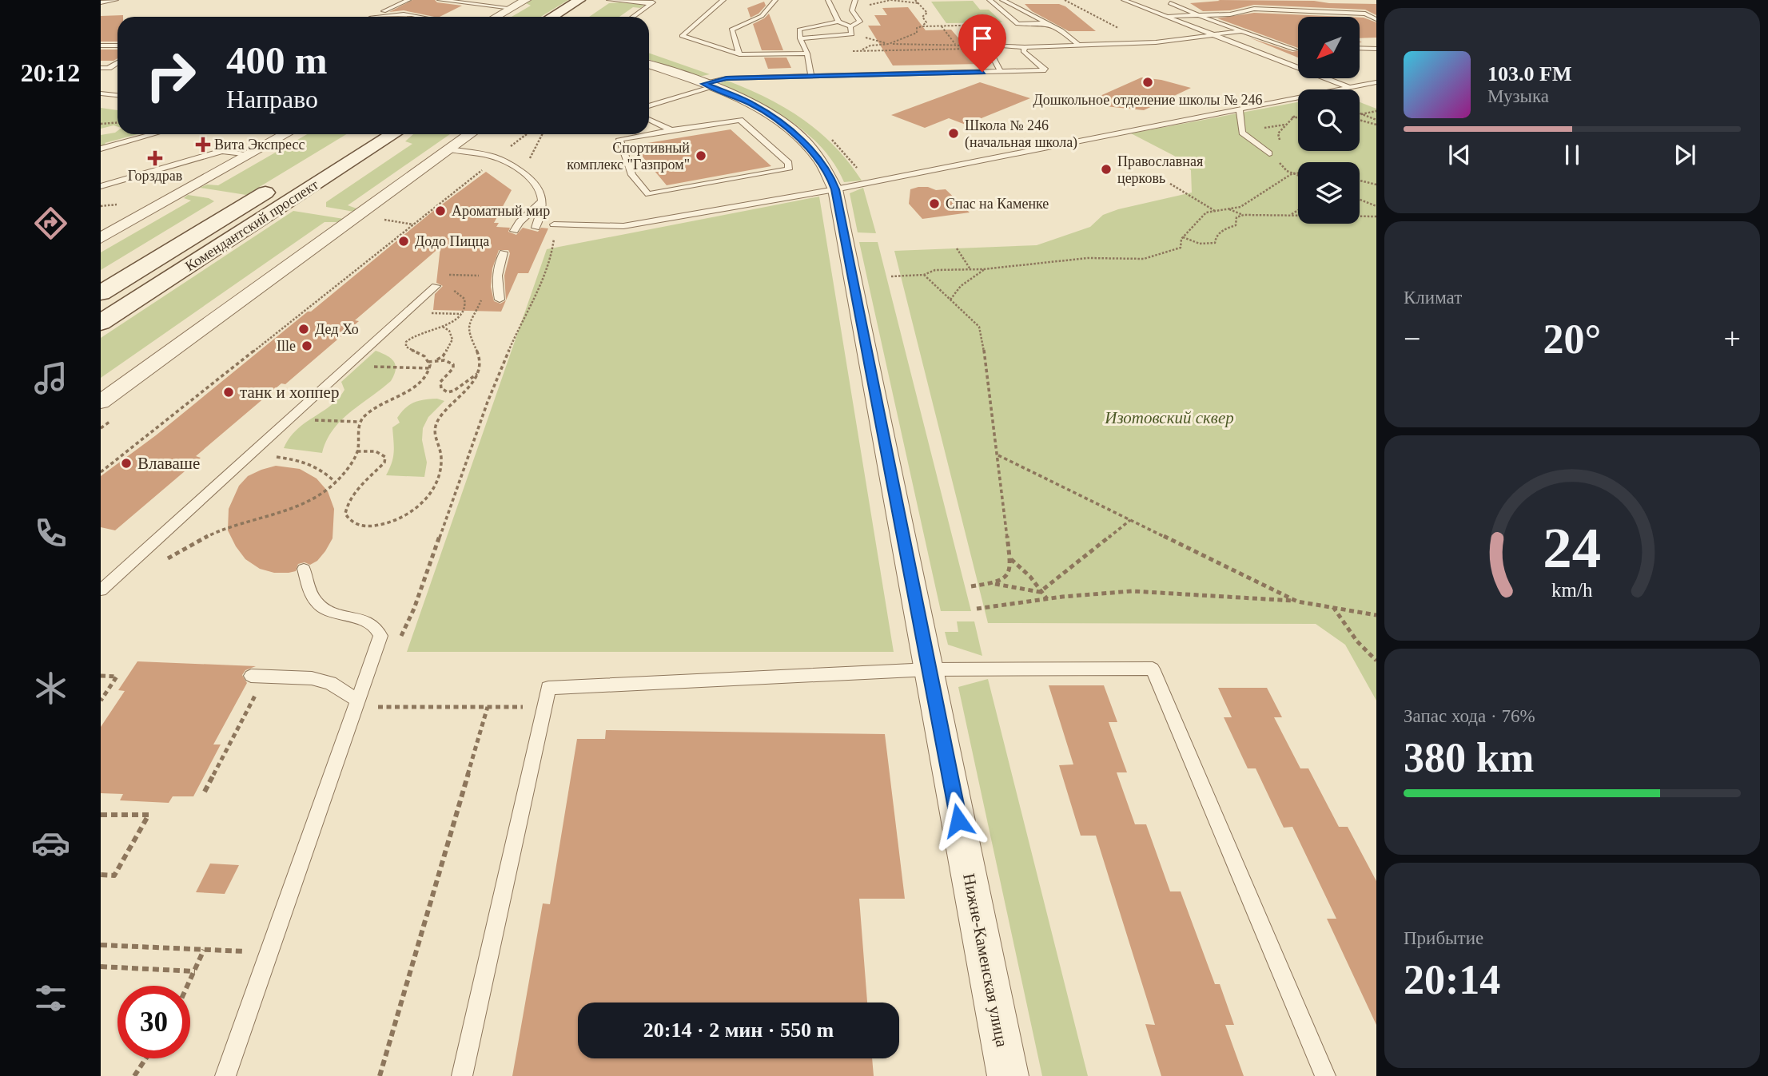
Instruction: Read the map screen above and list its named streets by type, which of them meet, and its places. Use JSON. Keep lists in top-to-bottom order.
{
  "streets": {
    "main road": ["Комендантский проспект"],
    "street": ["Нижне-Каменская улица"]
  },
  "parks": ["Изотовский сквер"],
  "places": {
    "other": [
      "Дошкольное отделение школы № 246",
      "Школа № 246 (начальная школа)",
      "Спортивный комплекс \"Газпром\"",
      "Православная церковь",
      "Спас на Каменке",
      "Ароматный мир",
      "Додо Пицца",
      "Дед Хо",
      "Ille",
      "танк и хоппер",
      "Влаваше"
    ],
    "health": ["Вита Экспресс", "Горздрав"]
  },
  "north": "bottom left",
  "page": {
    "tabs": "20:12",
    "turn": ["400 m", "Направо"],
    "song": ["103.0 FM", "Музыка"],
    "tile": [
      "Климат",
      ["Запас хода · 76%", "380 km"],
      ["Прибытие", "20:14"]
    ],
    "heat": ["−", "20°", "+"],
    "limit": "30",
    "trip": "20:14 · 2 мин · 550 m",
    "gauge": ["24", "km/h"]
  }
}
